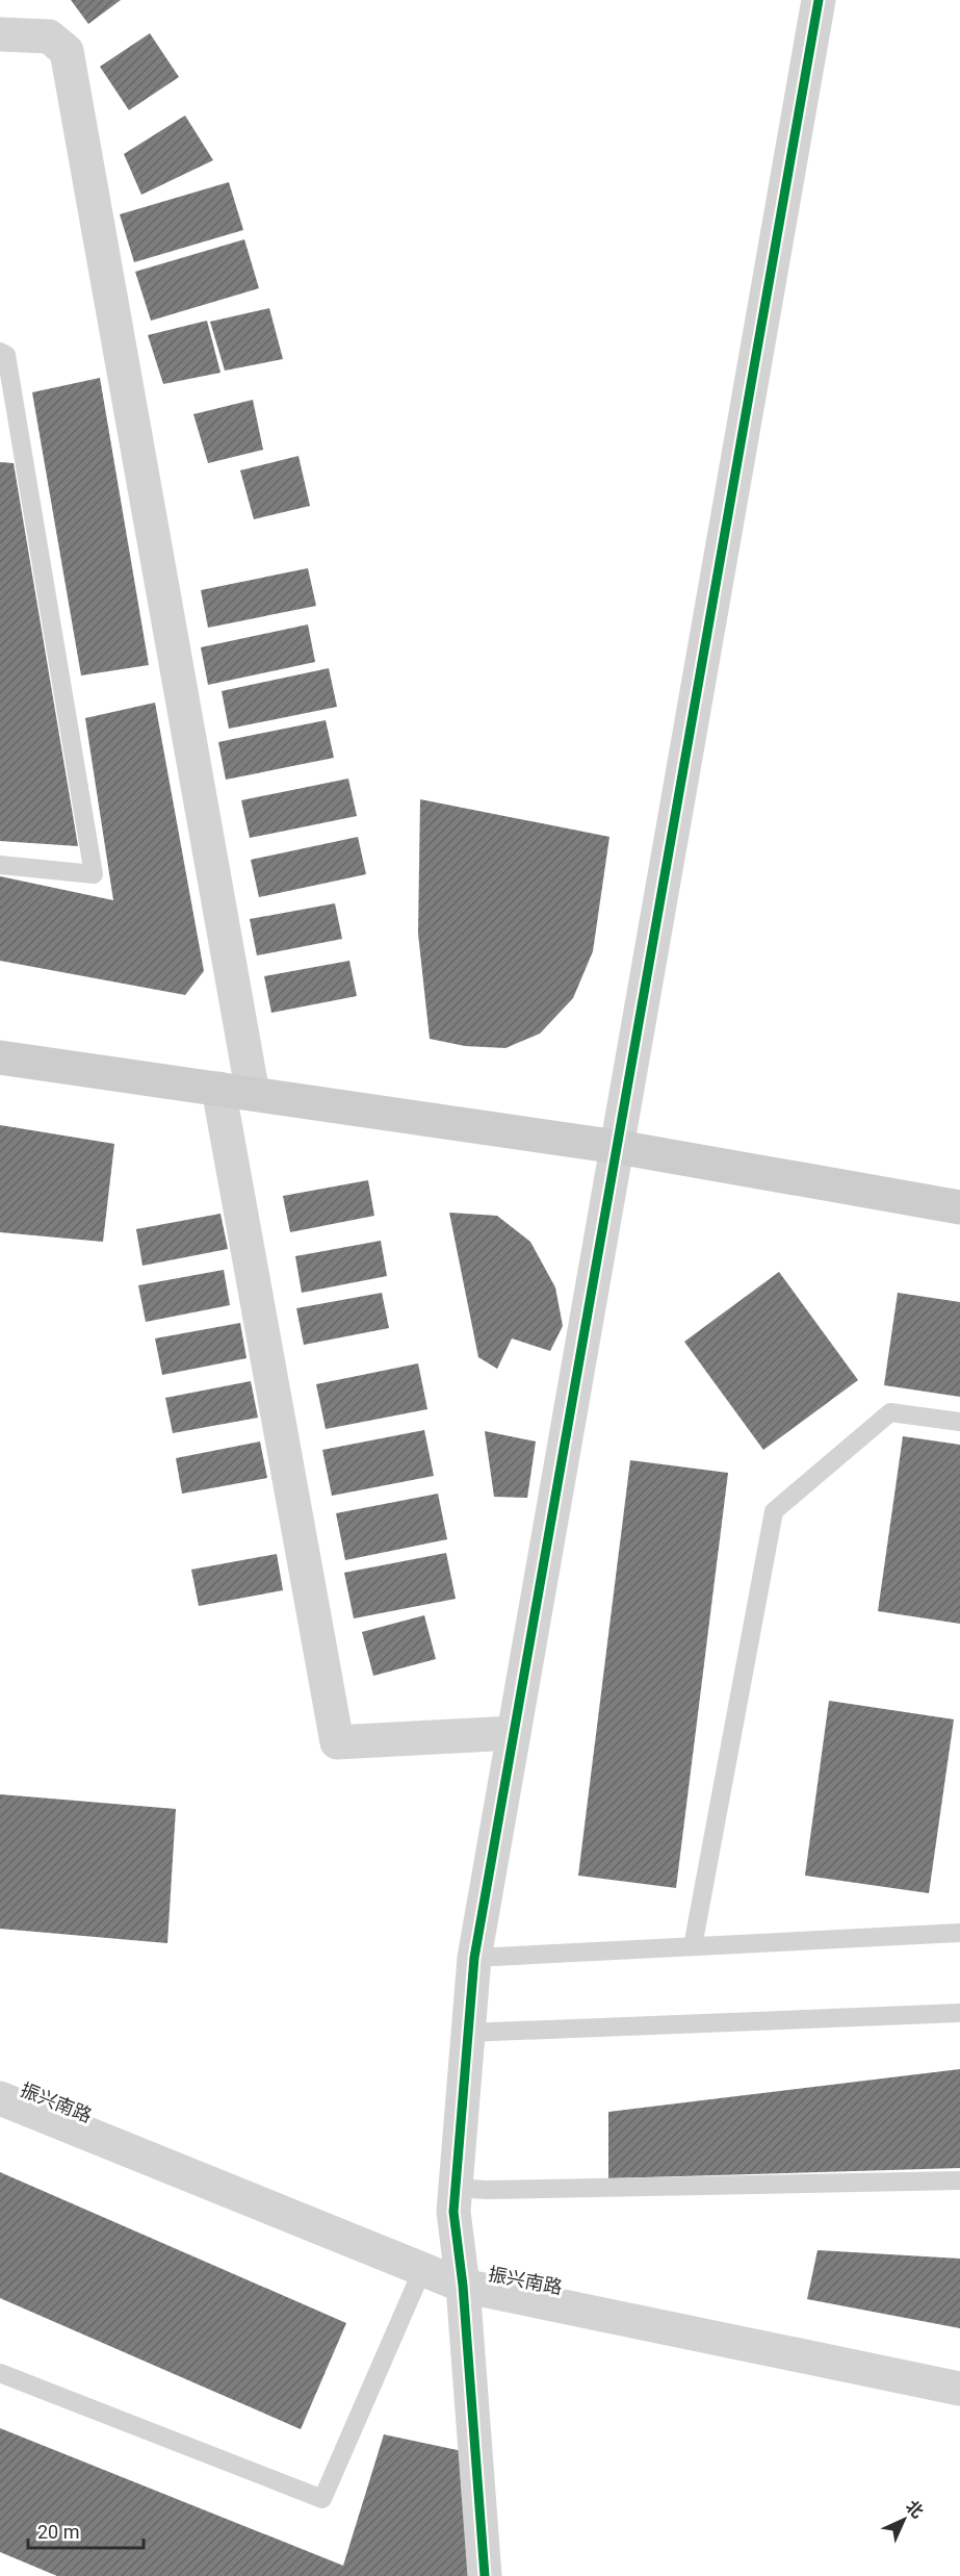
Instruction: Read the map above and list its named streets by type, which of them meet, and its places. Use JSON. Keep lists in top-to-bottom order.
{
  "streets": {
    "street": ["振兴南路"]
  },
  "scale_bar": "20 m",
  "north": "top right"
}
